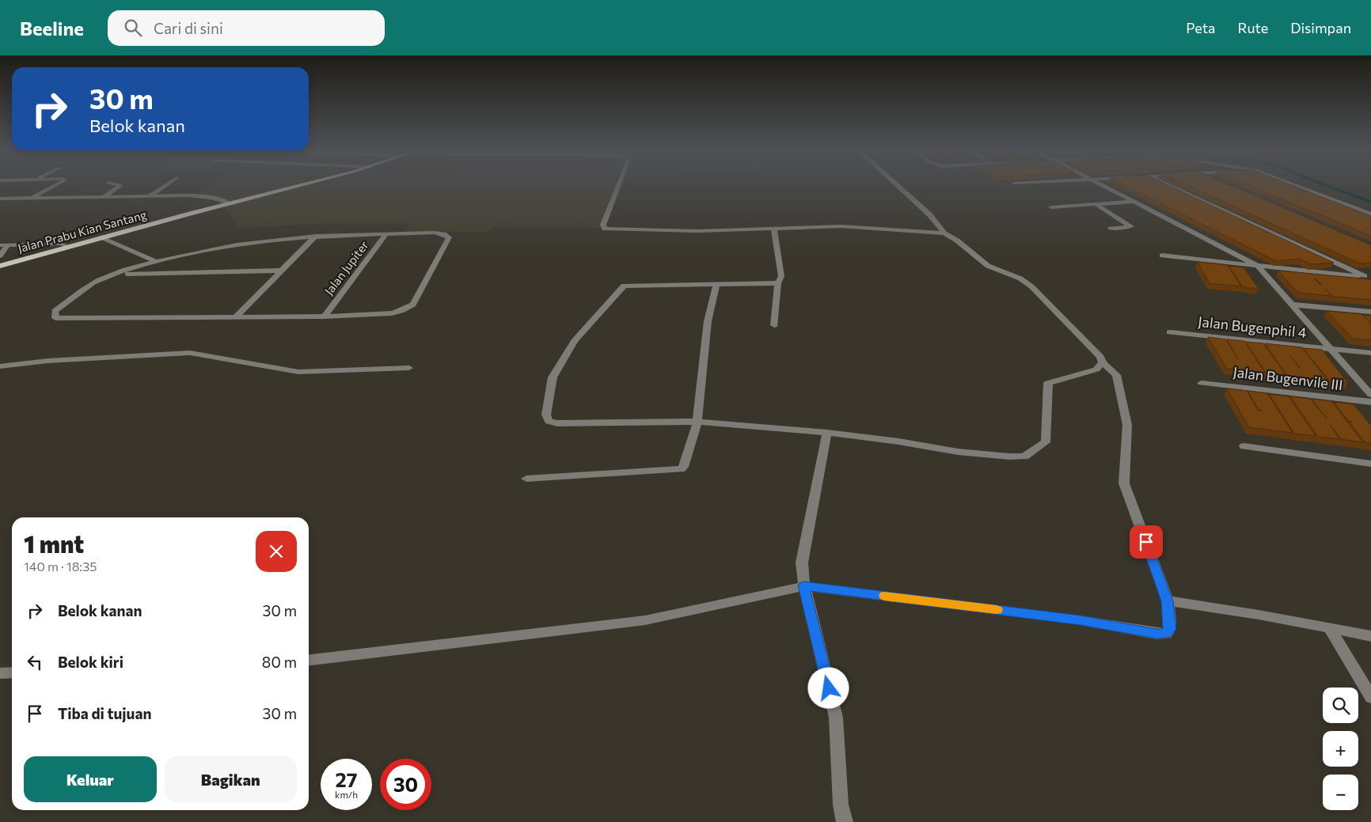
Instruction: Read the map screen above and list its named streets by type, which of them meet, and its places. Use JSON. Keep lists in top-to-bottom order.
{
  "streets": {
    "main road": ["Jalan Prabu Kian Santang"],
    "street": ["Jalan Jupiter", "Jalan Bugenphil 4", "Jalan Bugenvile III"]
  },
  "page": {
    "header": "Beeline",
    "search": "Cari di sini",
    "nav": ["Peta", "Rute", "Disimpan"],
    "turn": ["30 m", "Belok kanan"],
    "heading": ["1 mnt", "140 m · 18:35"],
    "list": [
      {
        "name": "Belok kanan",
        "value": "30 m"
      },
      {
        "name": "Belok kiri",
        "value": "80 m"
      },
      {
        "name": "Tiba di tujuan",
        "value": "30 m"
      }
    ],
    "map_buttons": ["+", "−"],
    "buttons": ["Keluar", "Bagikan"],
    "speed": "27 km/h",
    "limit": "30"
  }
}
